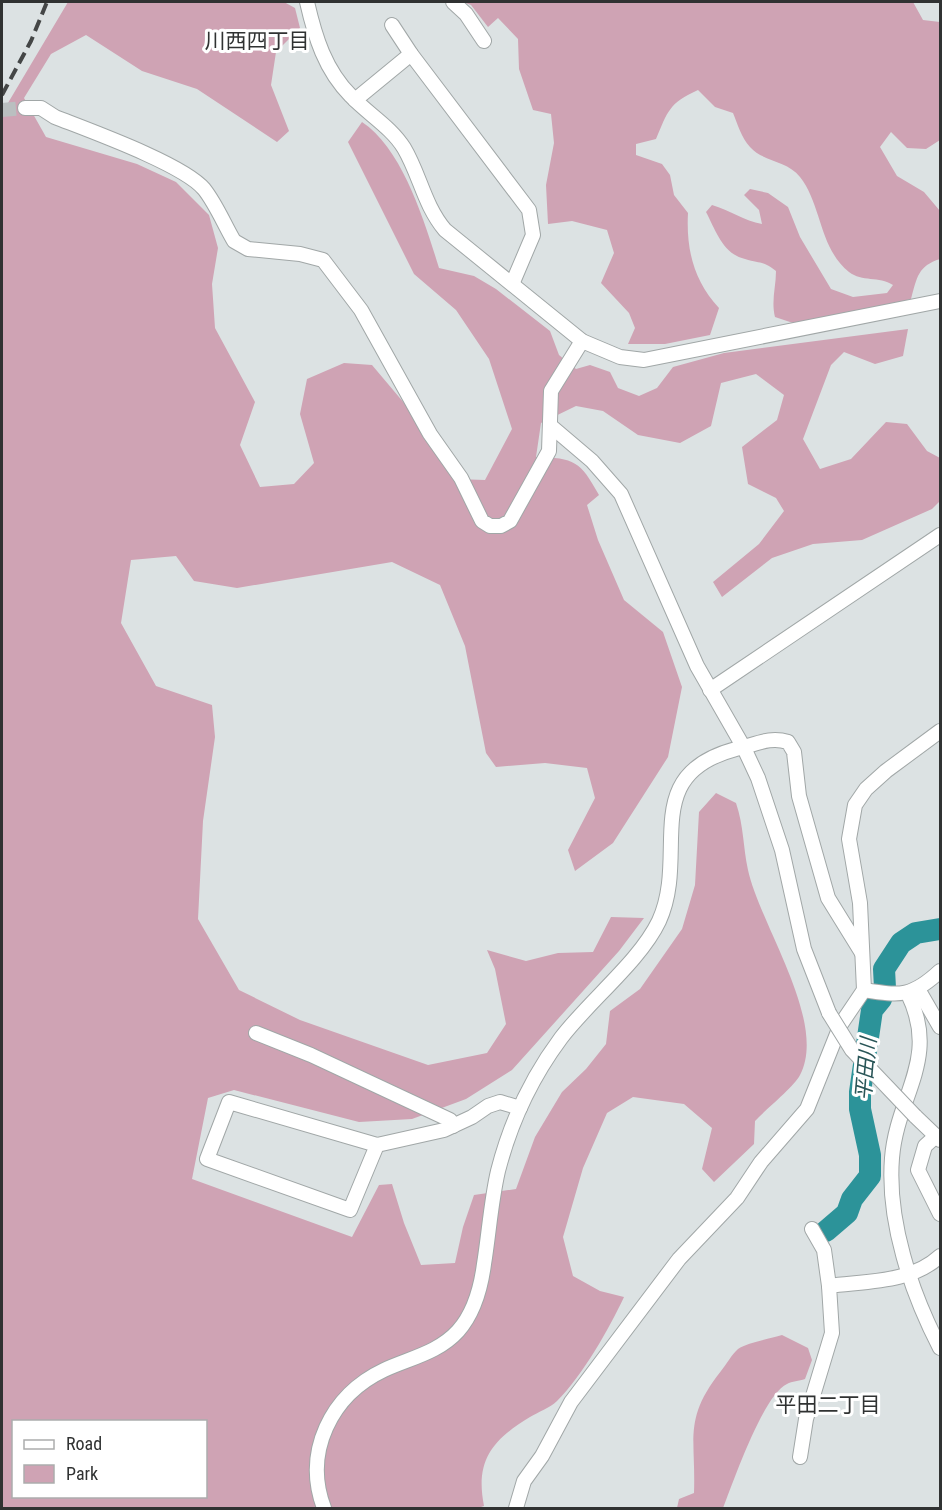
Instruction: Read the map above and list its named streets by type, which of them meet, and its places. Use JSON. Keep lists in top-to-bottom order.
{
  "districts": ["川西四丁目", "平田二丁目"],
  "water": ["平田川"],
  "legend": ["Road", "Park"]
}
